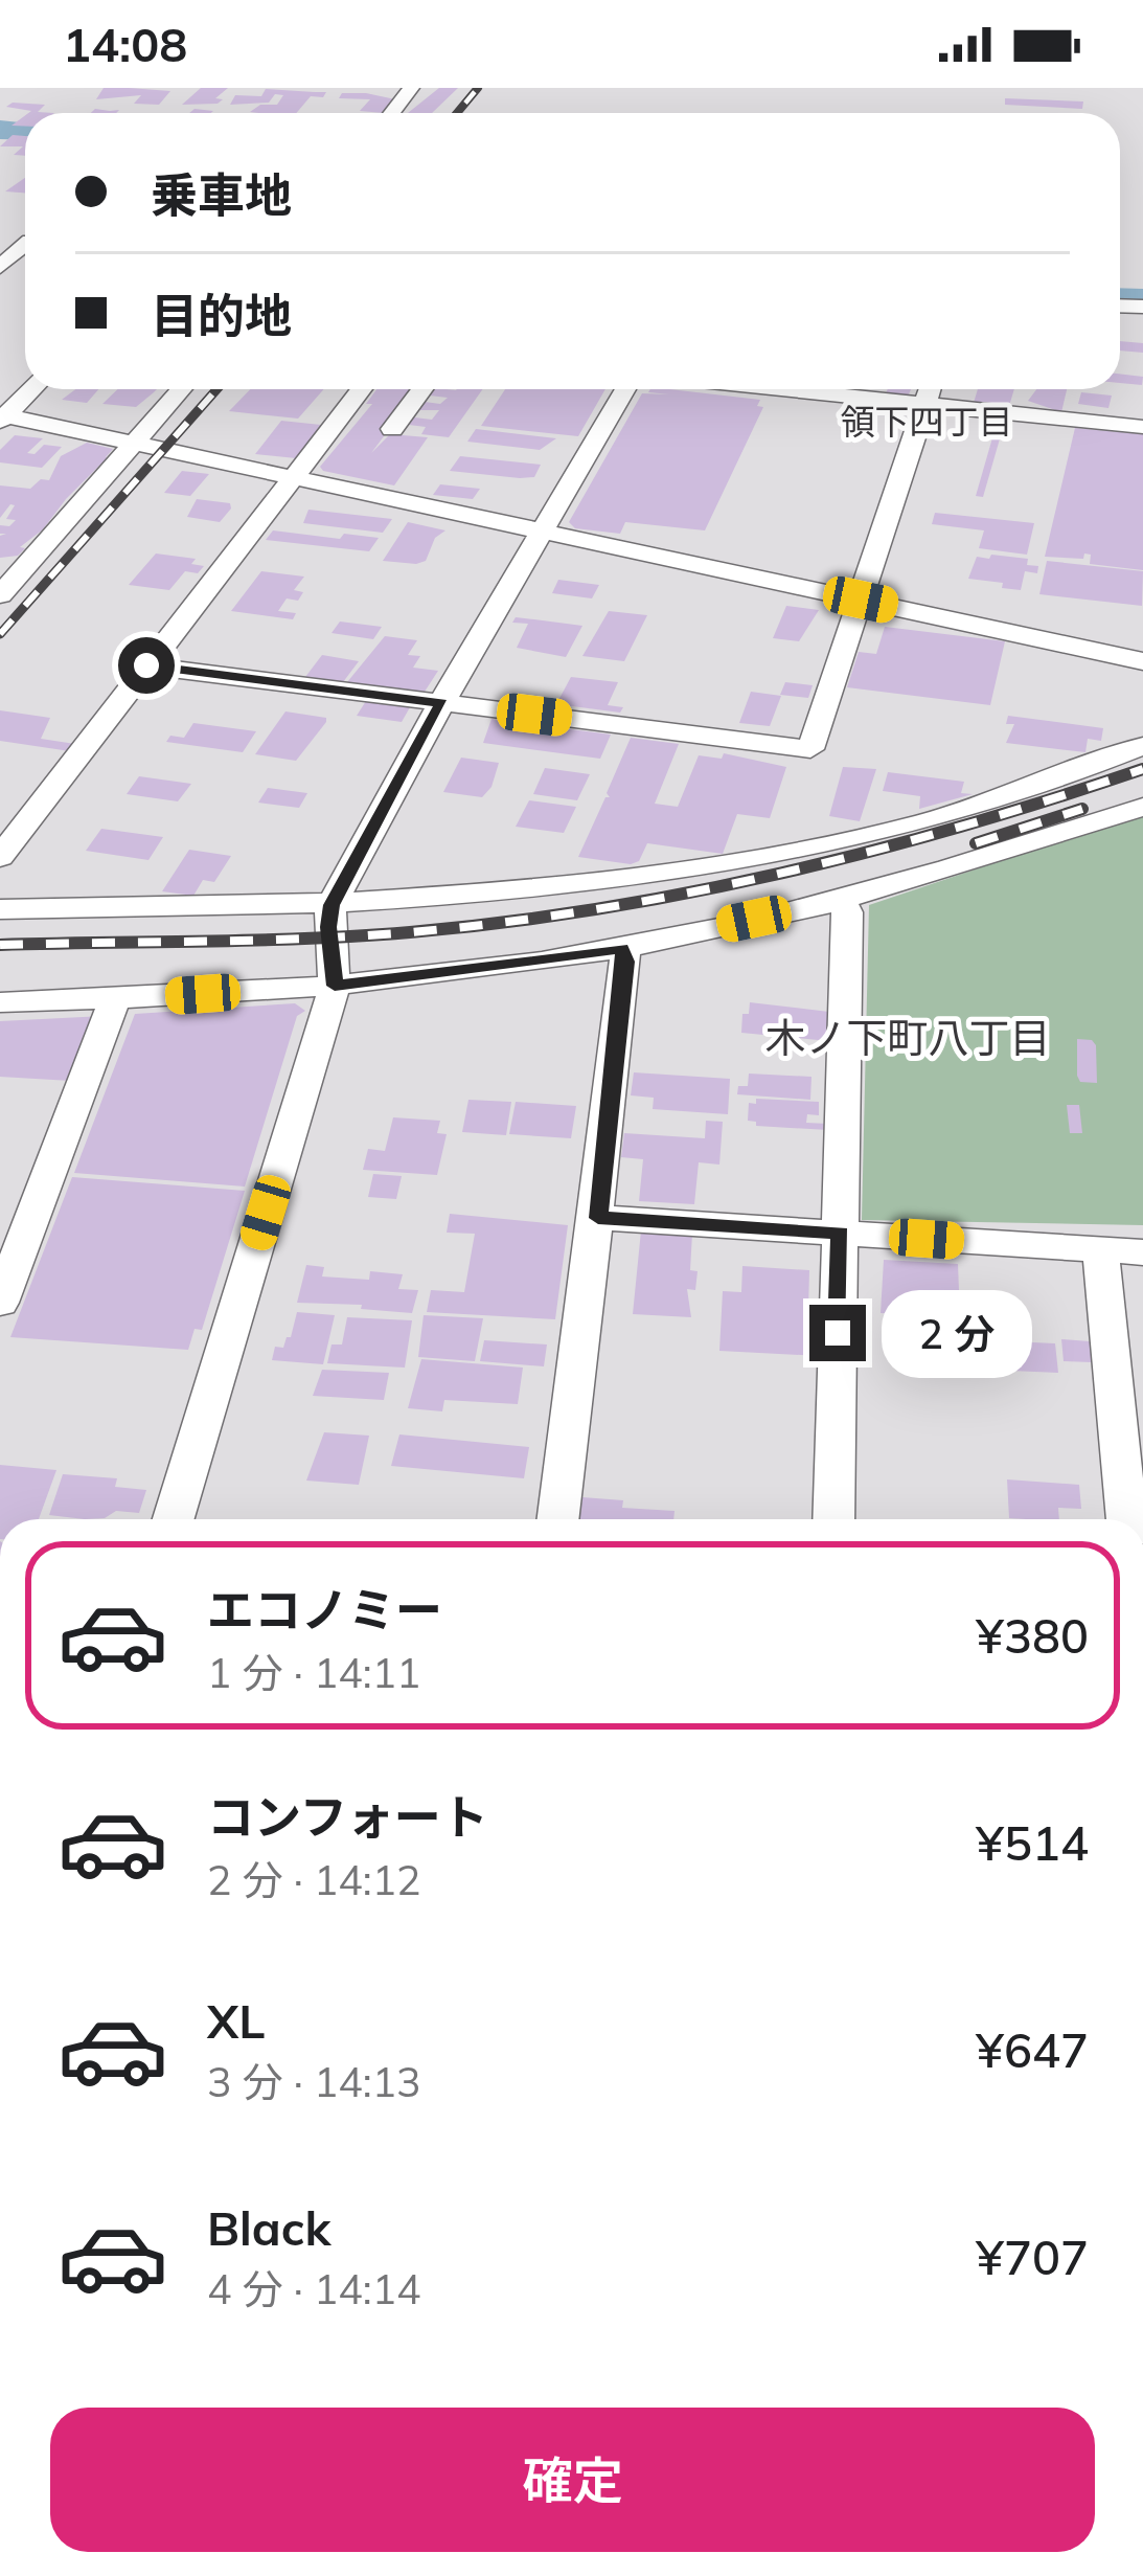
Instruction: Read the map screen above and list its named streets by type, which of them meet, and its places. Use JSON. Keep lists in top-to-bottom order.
{
  "districts": ["領下四丁目", "木ノ下町八丁目"],
  "page": {
    "status": "14:08",
    "banner": ["乗車地", "目的地"],
    "bubble": "2 分",
    "list": [
      {
        "name": "エコノミー",
        "note": "1 分 · 14:11",
        "value": "¥380"
      },
      {
        "name": "コンフォート",
        "note": "2 分 · 14:12",
        "value": "¥514"
      },
      {
        "name": "XL",
        "note": "3 分 · 14:13",
        "value": "¥647"
      },
      {
        "name": "Black",
        "note": "4 分 · 14:14",
        "value": "¥707"
      }
    ],
    "buttons": "確定"
  }
}
